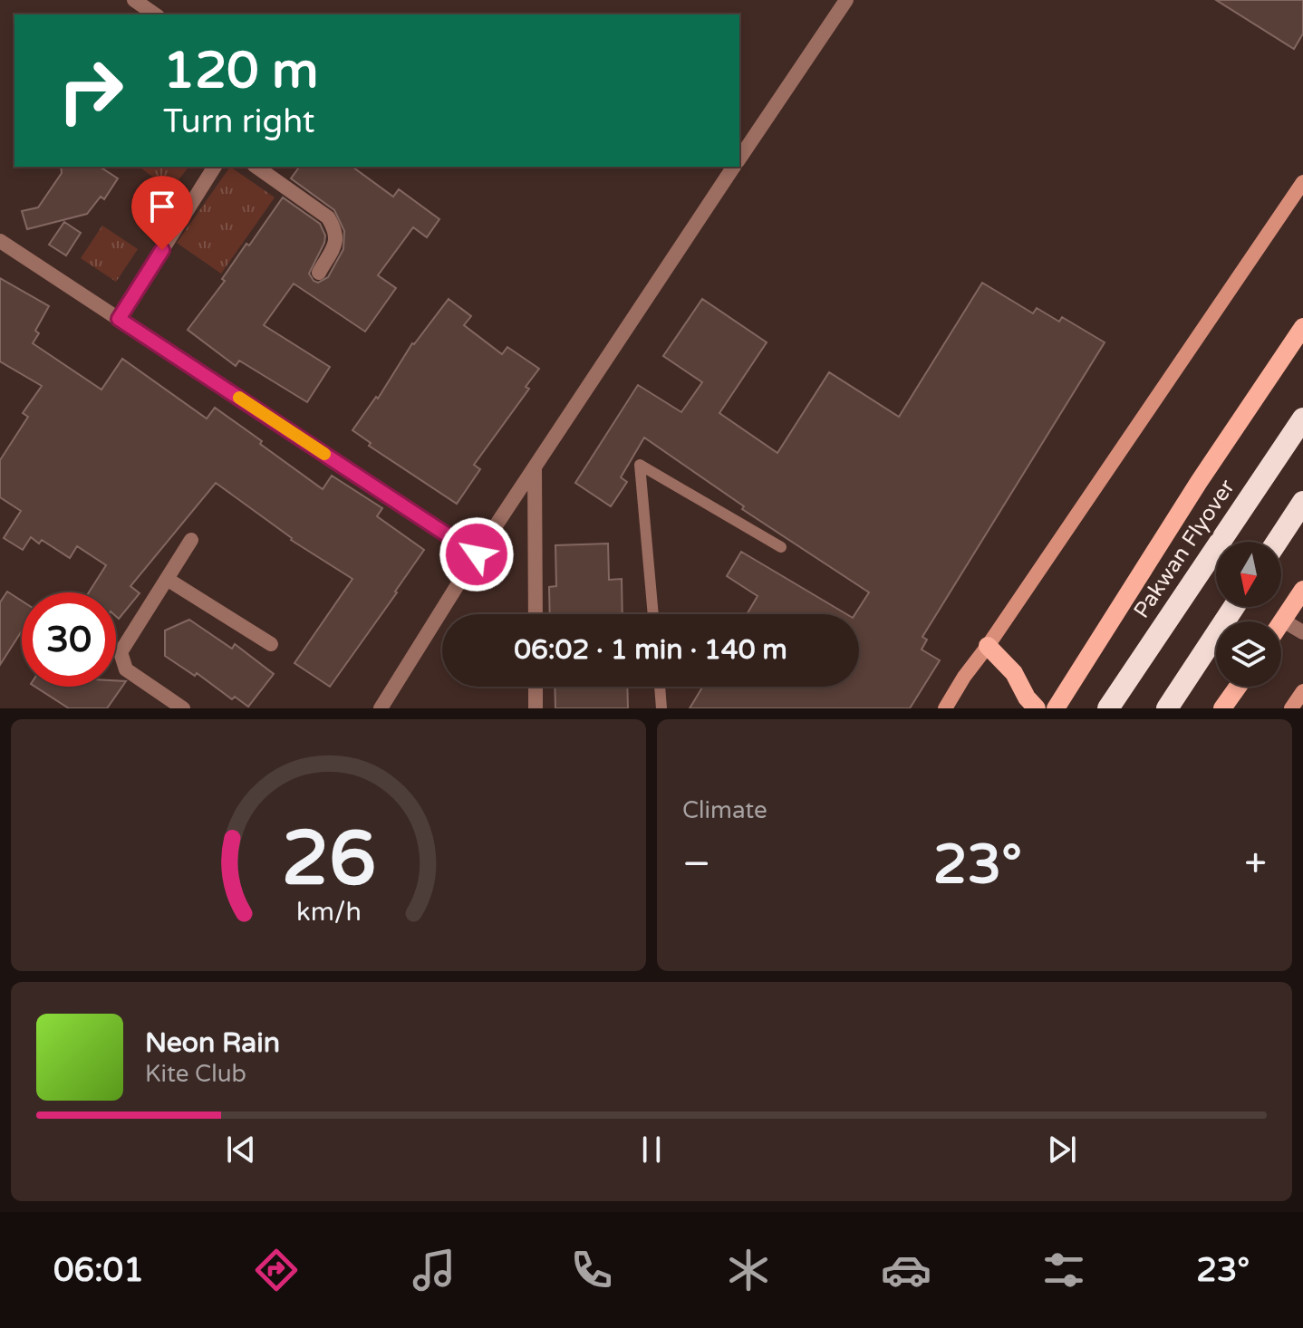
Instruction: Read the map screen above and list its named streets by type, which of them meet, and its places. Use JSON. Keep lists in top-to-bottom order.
{
  "streets": {
    "highway": ["Pakwan Flyover"]
  },
  "north": "bottom",
  "page": {
    "turn": ["120 m", "Turn right"],
    "limit": "30",
    "trip": "06:02 · 1 min · 140 m",
    "tile": "Climate",
    "heat": ["−", "23°", "+"],
    "song": ["Neon Rain", "Kite Club"],
    "tabs": ["06:01", "23°"],
    "gauge": ["26", "km/h"]
  }
}
